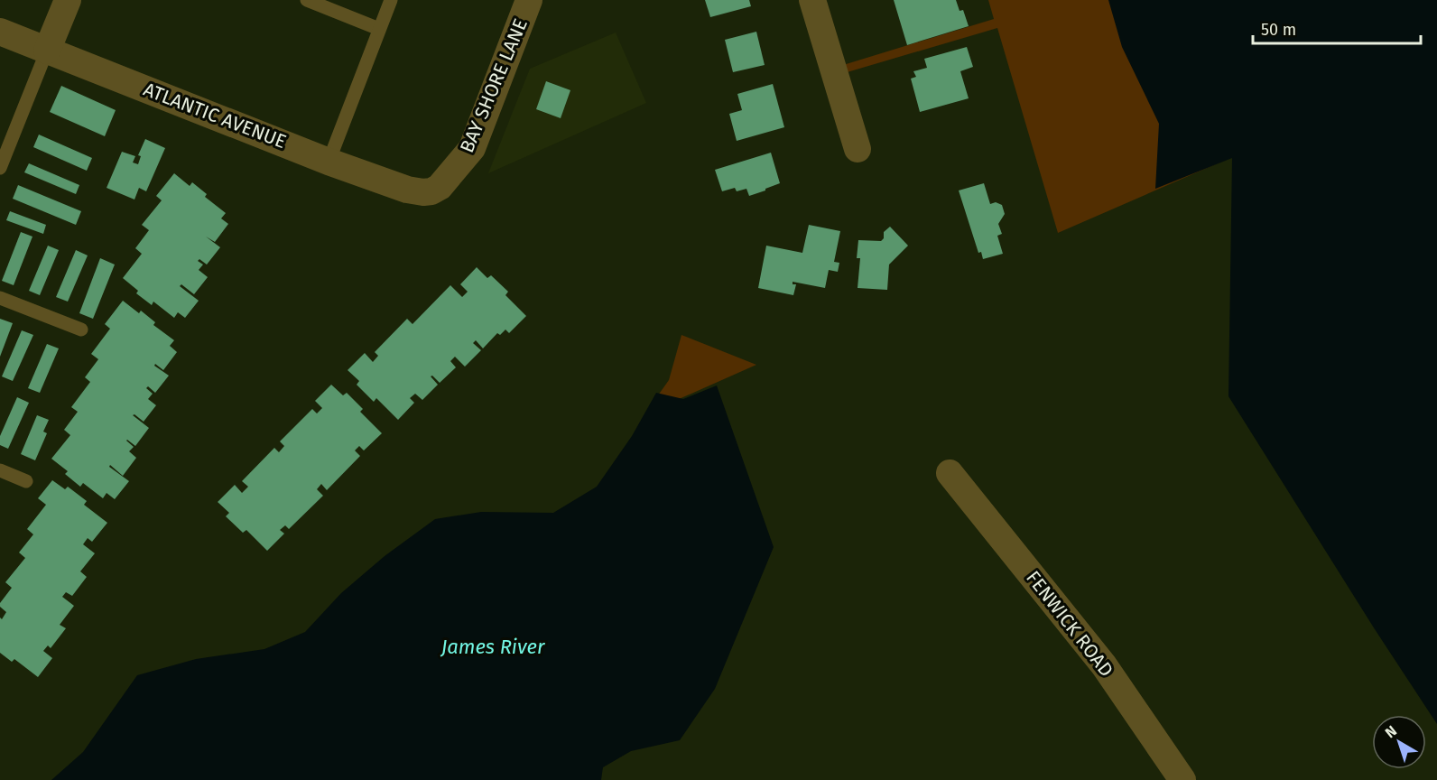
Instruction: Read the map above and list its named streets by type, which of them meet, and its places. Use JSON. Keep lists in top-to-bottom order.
{
  "streets": {
    "street": ["BAY SHORE LANE", "ATLANTIC AVENUE", "FENWICK ROAD"]
  },
  "crossings": [
    ["BAY SHORE LANE", "ATLANTIC AVENUE"]
  ],
  "water": ["James River"],
  "scale_bar": "50 m",
  "north": "top left"
}
